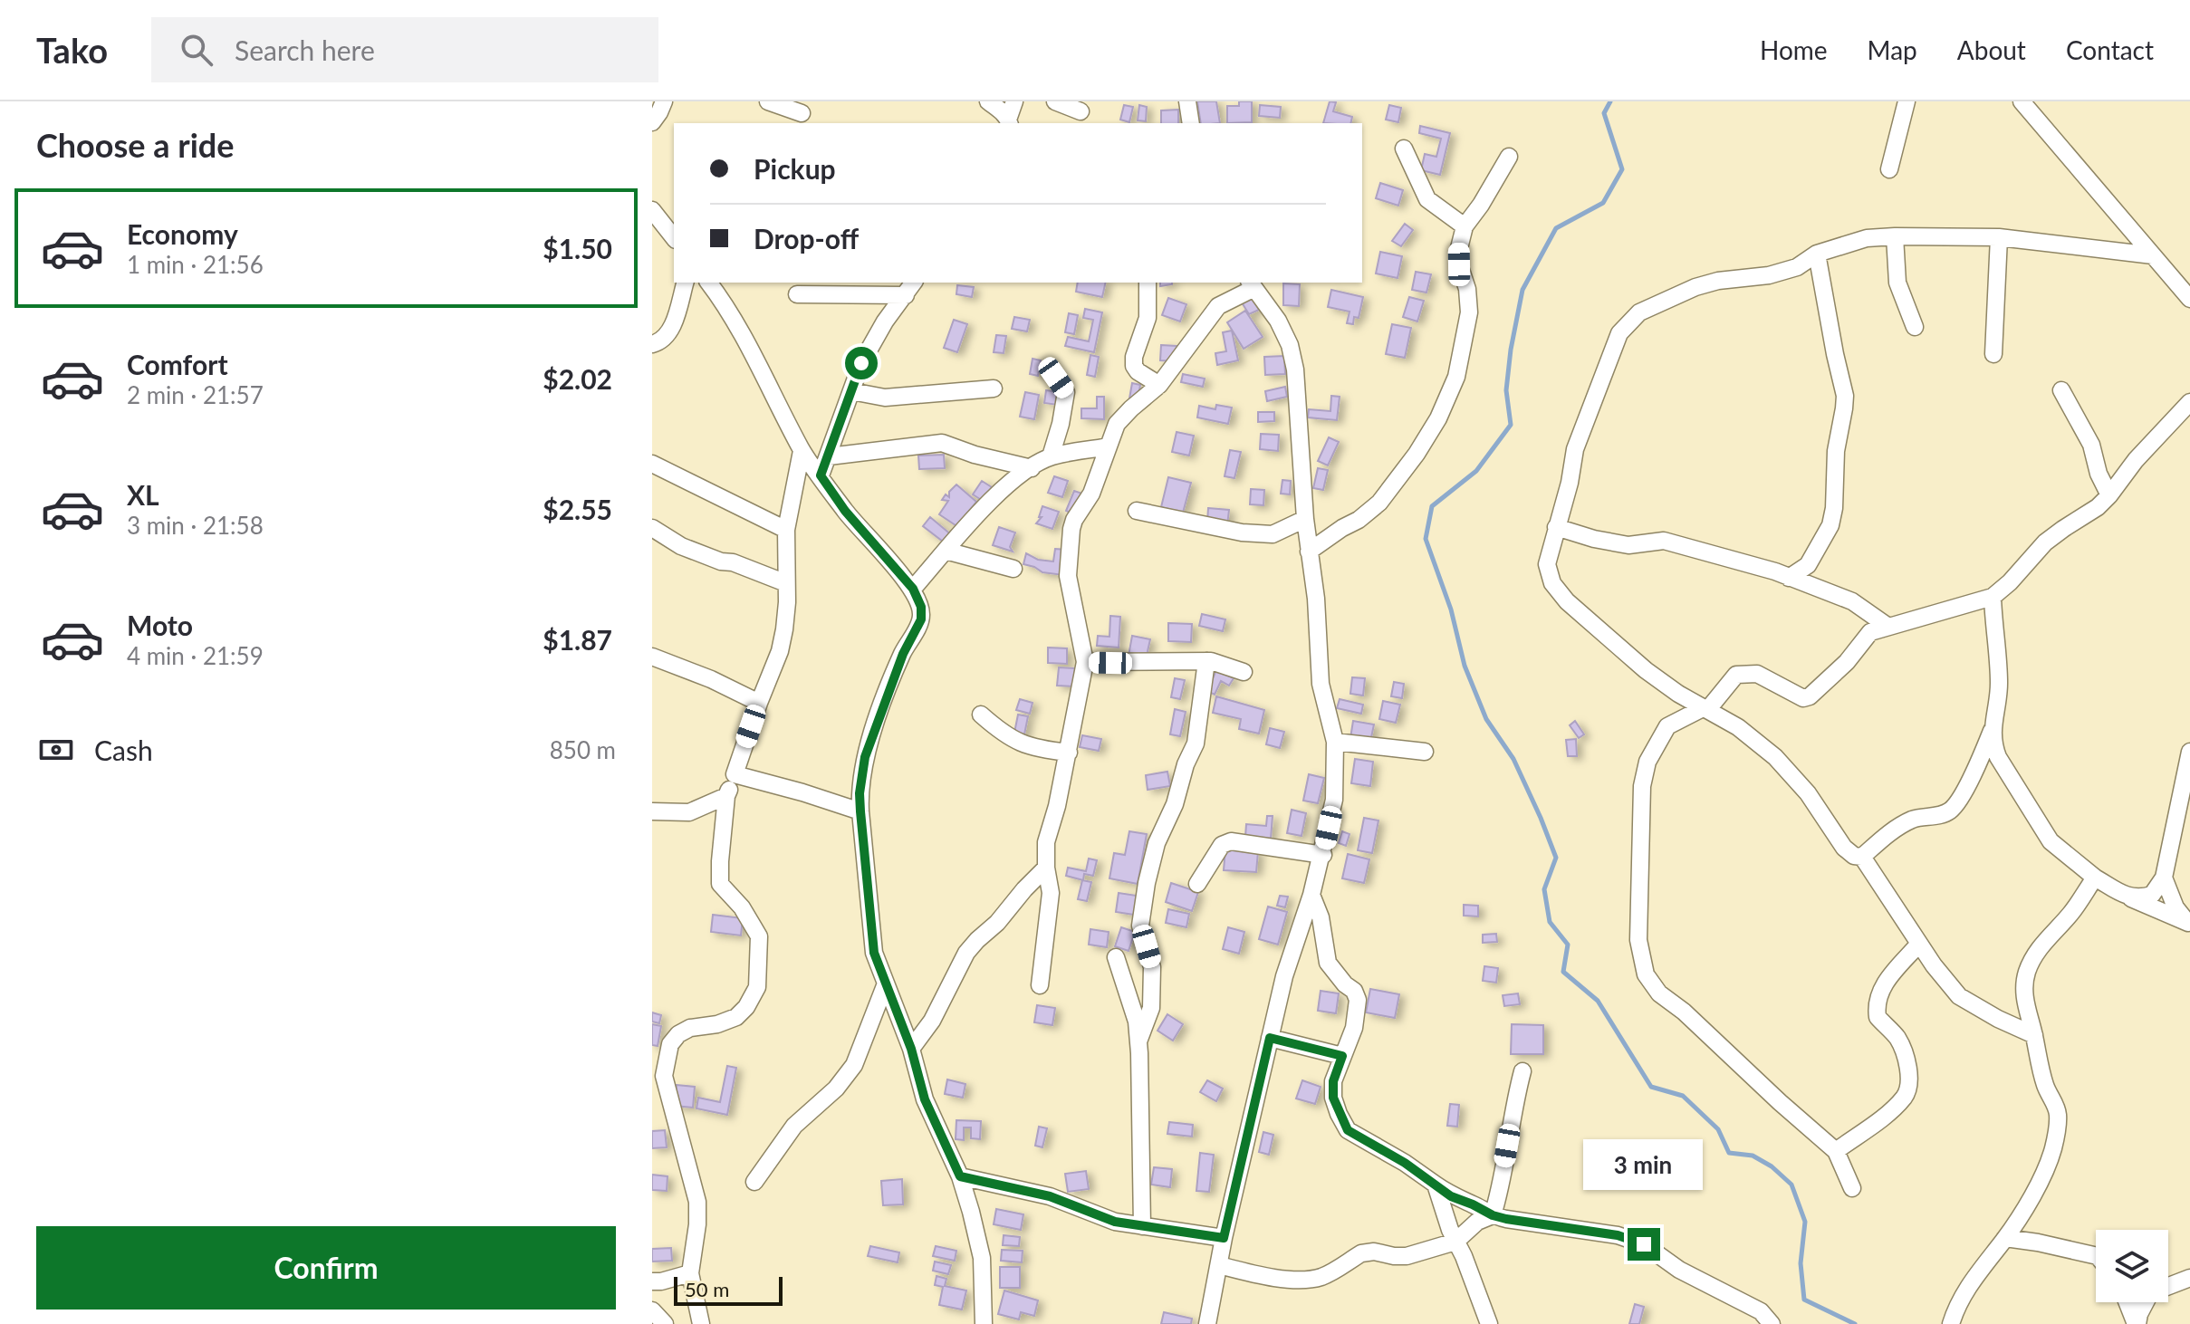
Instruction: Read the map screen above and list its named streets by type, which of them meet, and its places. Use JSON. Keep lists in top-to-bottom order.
{
  "scale_bar": "50 m",
  "page": {
    "header": "Tako",
    "search": "Search here",
    "nav": [
      "Home",
      "Map",
      "About",
      "Contact"
    ],
    "heading": "Choose a ride",
    "banner": ["Pickup", "Drop-off"],
    "list": [
      {
        "name": "Economy",
        "note": "1 min · 21:56",
        "value": "$1.50"
      },
      {
        "name": "Comfort",
        "note": "2 min · 21:57",
        "value": "$2.02"
      },
      {
        "name": "XL",
        "note": "3 min · 21:58",
        "value": "$2.55"
      },
      {
        "name": "Moto",
        "note": "4 min · 21:59",
        "value": "$1.87"
      }
    ],
    "pay": ["Cash", "850 m"],
    "bubble": "3 min",
    "buttons": "Confirm",
    "scale": "50 m"
  }
}
